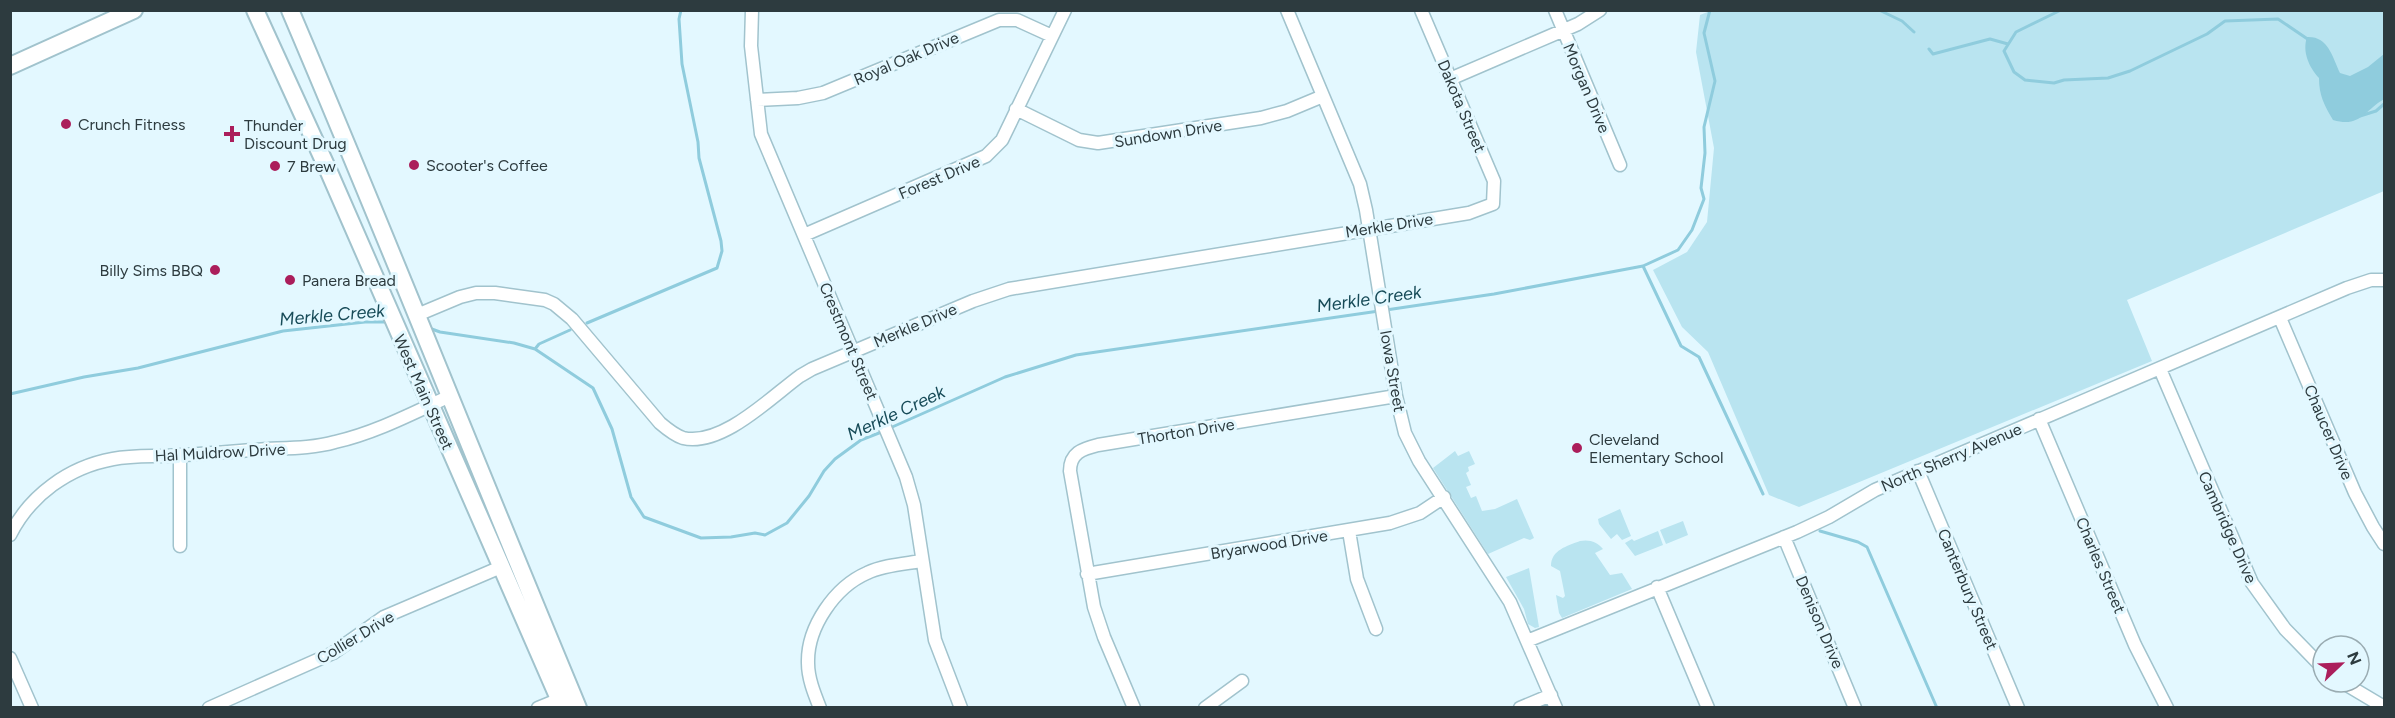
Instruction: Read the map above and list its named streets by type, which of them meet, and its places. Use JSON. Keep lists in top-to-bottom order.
{
  "streets": {
    "main road": ["West Main Street"],
    "street": [
      "Royal Oak Drive",
      "Morgan Drive",
      "Dakota Street",
      "Sundown Drive",
      "Forest Drive",
      "Merkle Drive",
      "Crestmont Street",
      "Iowa Street",
      "Thorton Drive",
      "Chaucer Drive",
      "Hal Muldrow Drive",
      "North Sherry Avenue",
      "Cambridge Drive",
      "Bryarwood Drive",
      "Charles Street",
      "Canterbury Street",
      "Denison Drive",
      "Collier Drive"
    ]
  },
  "crossings": [
    ["Royal Oak Drive", "Forest Drive"],
    ["Royal Oak Drive", "Crestmont Street"],
    ["Dakota Street", "Merkle Drive"],
    ["Sundown Drive", "Forest Drive"],
    ["Sundown Drive", "Iowa Street"],
    ["Forest Drive", "Crestmont Street"],
    ["Merkle Drive", "Crestmont Street"],
    ["Merkle Drive", "Iowa Street"],
    ["Merkle Drive", "West Main Street"],
    ["Iowa Street", "Thorton Drive"],
    ["Iowa Street", "North Sherry Avenue"],
    ["Iowa Street", "Bryarwood Drive"],
    ["West Main Street", "Hal Muldrow Drive"],
    ["West Main Street", "Collier Drive"],
    ["Thorton Drive", "Bryarwood Drive"],
    ["Chaucer Drive", "North Sherry Avenue"],
    ["North Sherry Avenue", "Cambridge Drive"],
    ["North Sherry Avenue", "Charles Street"],
    ["North Sherry Avenue", "Canterbury Street"],
    ["North Sherry Avenue", "Denison Drive"]
  ],
  "water": ["Merkle Creek"],
  "places": {
    "other": [
      "Crunch Fitness",
      "Scooter's Coffee",
      "7 Brew",
      "Billy Sims BBQ",
      "Panera Bread",
      "Cleveland Elementary School"
    ],
    "health": ["Thunder Discount Drug"]
  },
  "north": "top right"
}
